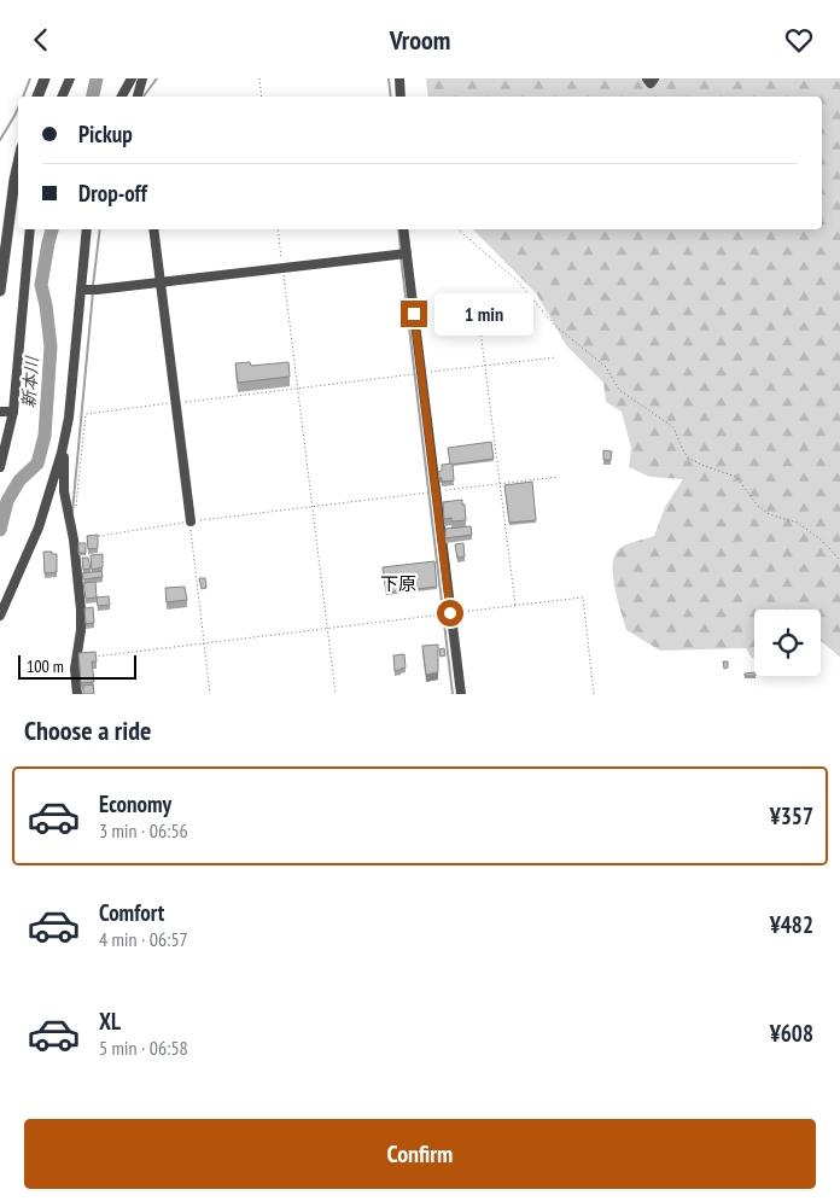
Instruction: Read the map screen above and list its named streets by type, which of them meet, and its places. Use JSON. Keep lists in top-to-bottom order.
{
  "districts": ["下原"],
  "water": ["新本川"],
  "scale_bar": "100 m",
  "page": {
    "header": "Vroom",
    "banner": ["Pickup", "Drop-off"],
    "bubble": "1 min",
    "scale": "100 m",
    "heading": "Choose a ride",
    "list": [
      {
        "name": "Economy",
        "note": "3 min · 06:56",
        "value": "¥357"
      },
      {
        "name": "Comfort",
        "note": "4 min · 06:57",
        "value": "¥482"
      },
      {
        "name": "XL",
        "note": "5 min · 06:58",
        "value": "¥608"
      }
    ],
    "buttons": "Confirm"
  }
}
